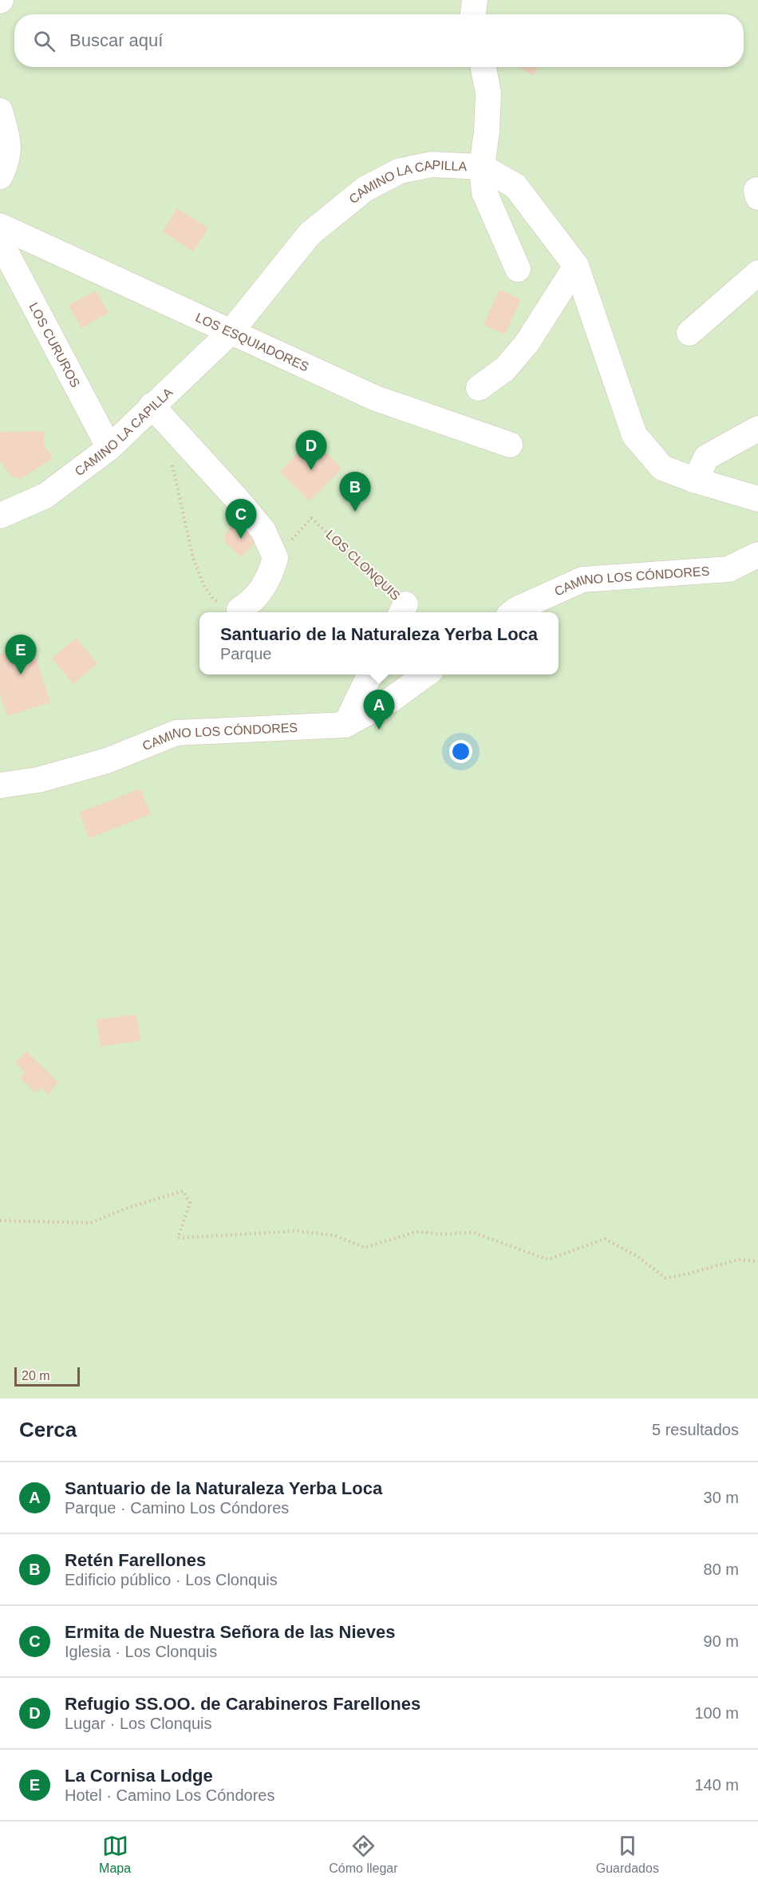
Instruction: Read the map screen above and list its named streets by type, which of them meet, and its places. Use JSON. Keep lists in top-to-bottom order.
{
  "streets": {
    "street": [
      "CAMINO LA CAPILLA",
      "LOS ESQUIADORES",
      "LOS CURUROS",
      "CAMINO LOS CÓNDORES"
    ],
    "path": ["LOS CLONQUIS"]
  },
  "crossings": [
    ["CAMINO LA CAPILLA", "LOS ESQUIADORES"],
    ["CAMINO LA CAPILLA", "LOS CURUROS"]
  ],
  "scale_bar": "20 m",
  "page": {
    "search": "Buscar aquí",
    "pins": [
      "D",
      "B",
      "C",
      "E",
      "A"
    ],
    "popup": ["Santuario de la Naturaleza Yerba Loca", "Parque"],
    "scale": "20 m",
    "heading": ["Cerca", "5 resultados"],
    "list": [
      {
        "mark": "A",
        "name": "Santuario de la Naturaleza Yerba Loca",
        "note": "Parque · Camino Los Cóndores",
        "value": "30 m"
      },
      {
        "mark": "B",
        "name": "Retén Farellones",
        "note": "Edificio público · Los Clonquis",
        "value": "80 m"
      },
      {
        "mark": "C",
        "name": "Ermita de Nuestra Señora de las Nieves",
        "note": "Iglesia · Los Clonquis",
        "value": "90 m"
      },
      {
        "mark": "D",
        "name": "Refugio SS.OO. de Carabineros Farellones",
        "note": "Lugar · Los Clonquis",
        "value": "100 m"
      },
      {
        "mark": "E",
        "name": "La Cornisa Lodge",
        "note": "Hotel · Camino Los Cóndores",
        "value": "140 m"
      }
    ],
    "nav": ["Mapa", "Cómo llegar", "Guardados"]
  }
}
